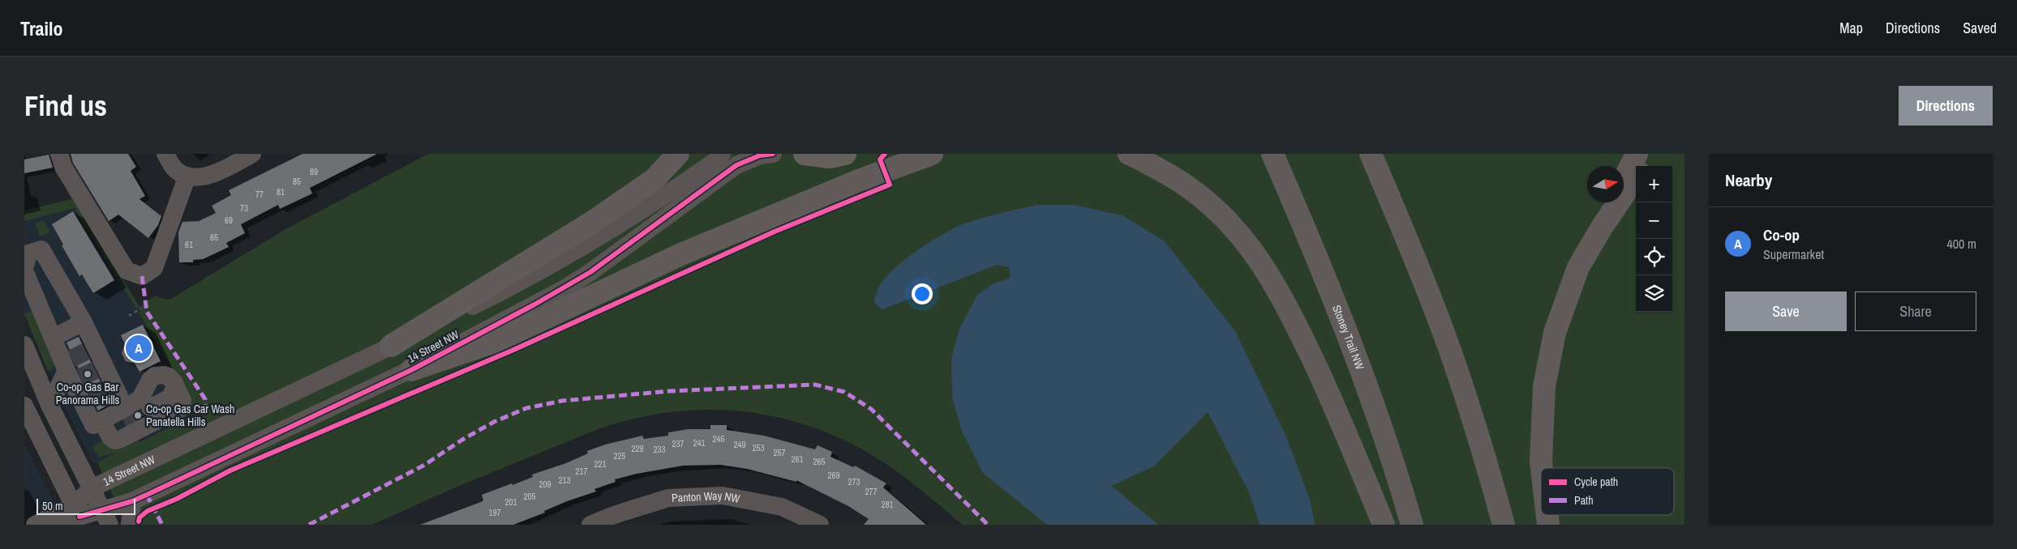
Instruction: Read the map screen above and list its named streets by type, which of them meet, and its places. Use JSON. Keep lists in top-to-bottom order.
{
  "streets": {
    "highway": ["Stoney Trail NW"],
    "street": ["14 Street NW", "Panton Way NW"]
  },
  "places": ["Co-op Gas Bar Panorama Hills", "Co-op Gas Car Wash Panatella Hills"],
  "house_numbers": [
    "89",
    "85",
    "81",
    "77",
    "73",
    "69",
    "65",
    "61",
    "245",
    "241",
    "237",
    "249",
    "253",
    "229",
    "233",
    "257",
    "225",
    "261",
    "265",
    "221",
    "217",
    "269",
    "213",
    "273",
    "209",
    "277",
    "205",
    "201",
    "281",
    "197"
  ],
  "legend": ["Cycle path", "Path"],
  "scale_bar": "50 m",
  "north": "right",
  "page": {
    "header": "Trailo",
    "nav": ["Map", "Directions", "Saved"],
    "buttons": [
      "Directions",
      ["Save", "Share"]
    ],
    "title": "Find us",
    "heading": "Nearby",
    "map_buttons": ["+", "−"],
    "list": [
      {
        "mark": "A",
        "name": "Co-op",
        "note": "Supermarket",
        "value": "400 m"
      }
    ],
    "pins": "A",
    "scale": "50 m"
  }
}
